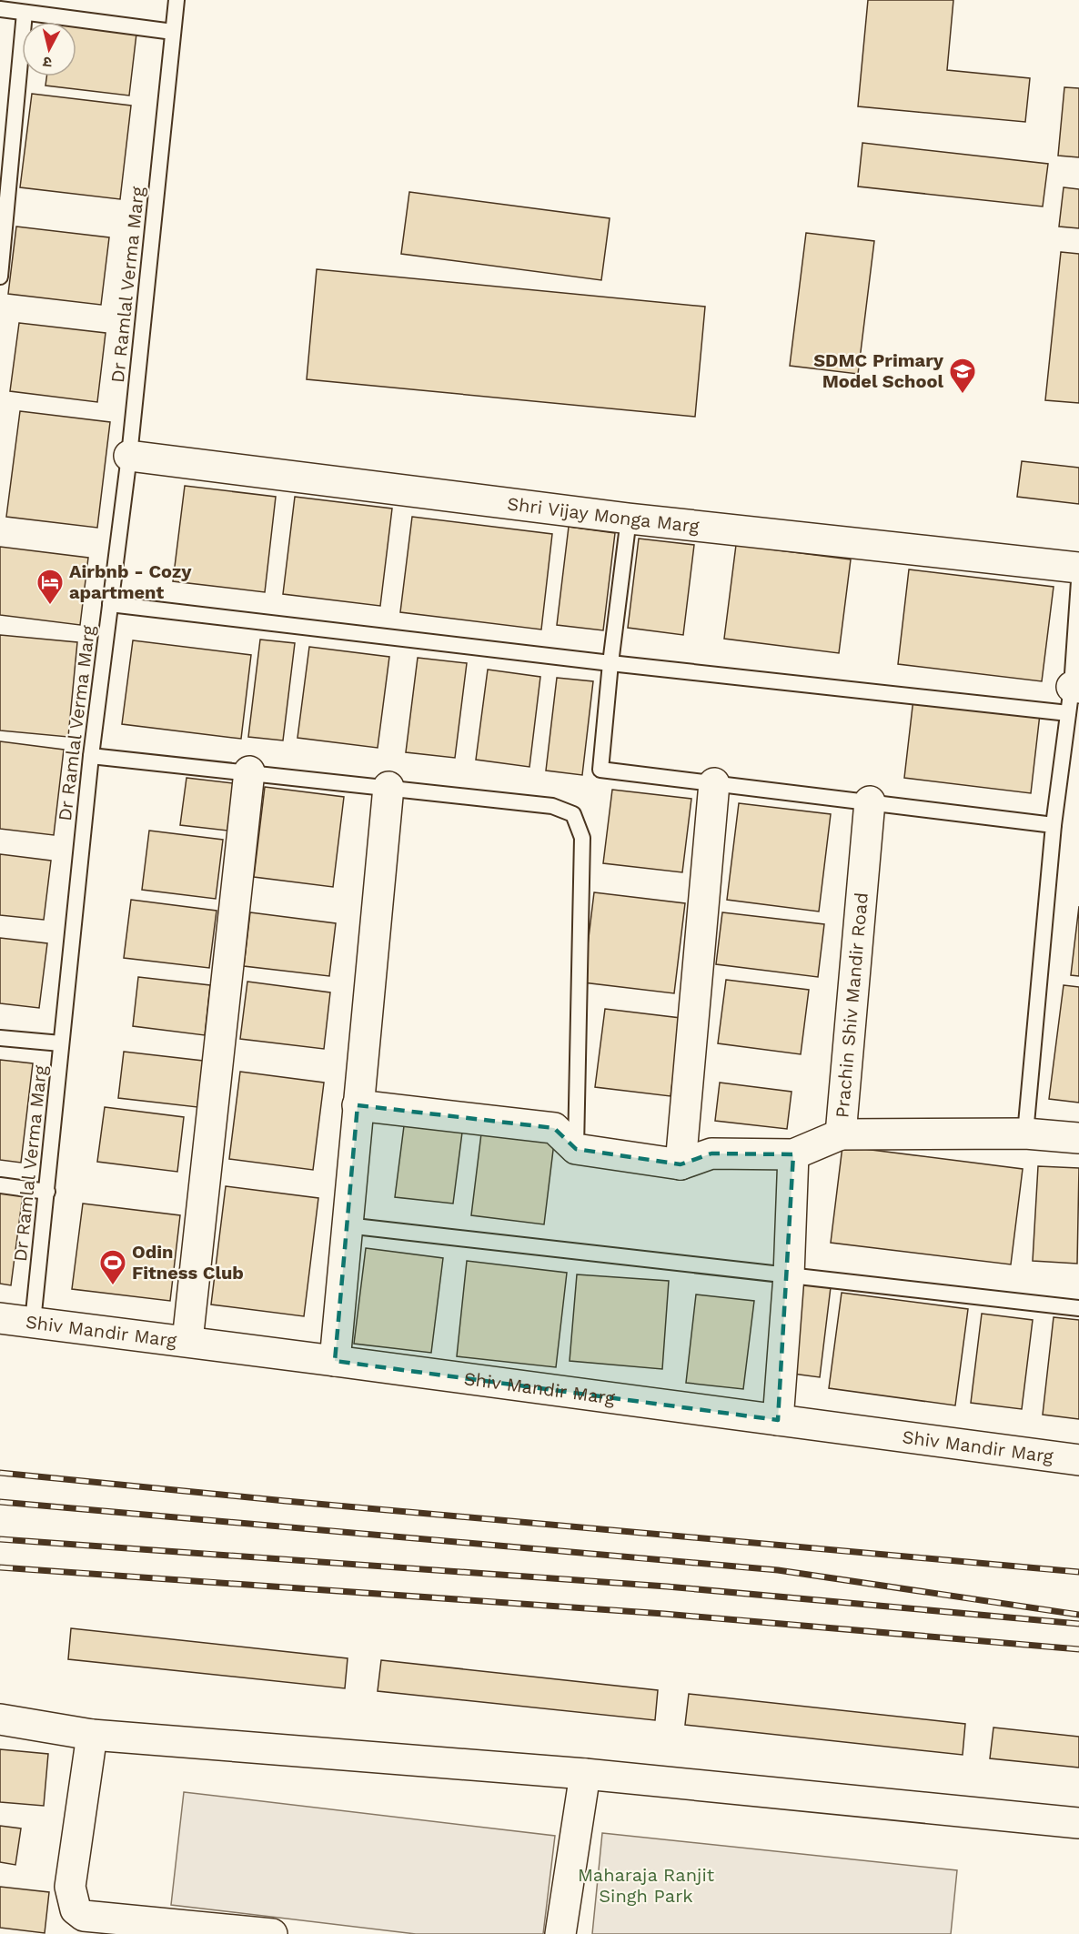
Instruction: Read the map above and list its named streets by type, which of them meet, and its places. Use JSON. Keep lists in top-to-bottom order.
{
  "streets": {
    "street": ["Shri Vijay Monga Marg", "Prachin Shiv Mandir Road", "Shiv Mandir Marg"],
    "lane": ["Dr Ramlal Verma Marg"]
  },
  "crossings": [
    ["Dr Ramlal Verma Marg", "Shri Vijay Monga Marg"],
    ["Dr Ramlal Verma Marg", "Shiv Mandir Marg"]
  ],
  "parks": ["Maharaja Ranjit Singh Park"],
  "places": {
    "school or university": ["SDMC Primary Model School"],
    "hotel": ["Airbnb - Cozy apartment"],
    "sports": ["Odin Fitness Club"]
  },
  "north": "bottom"
}
